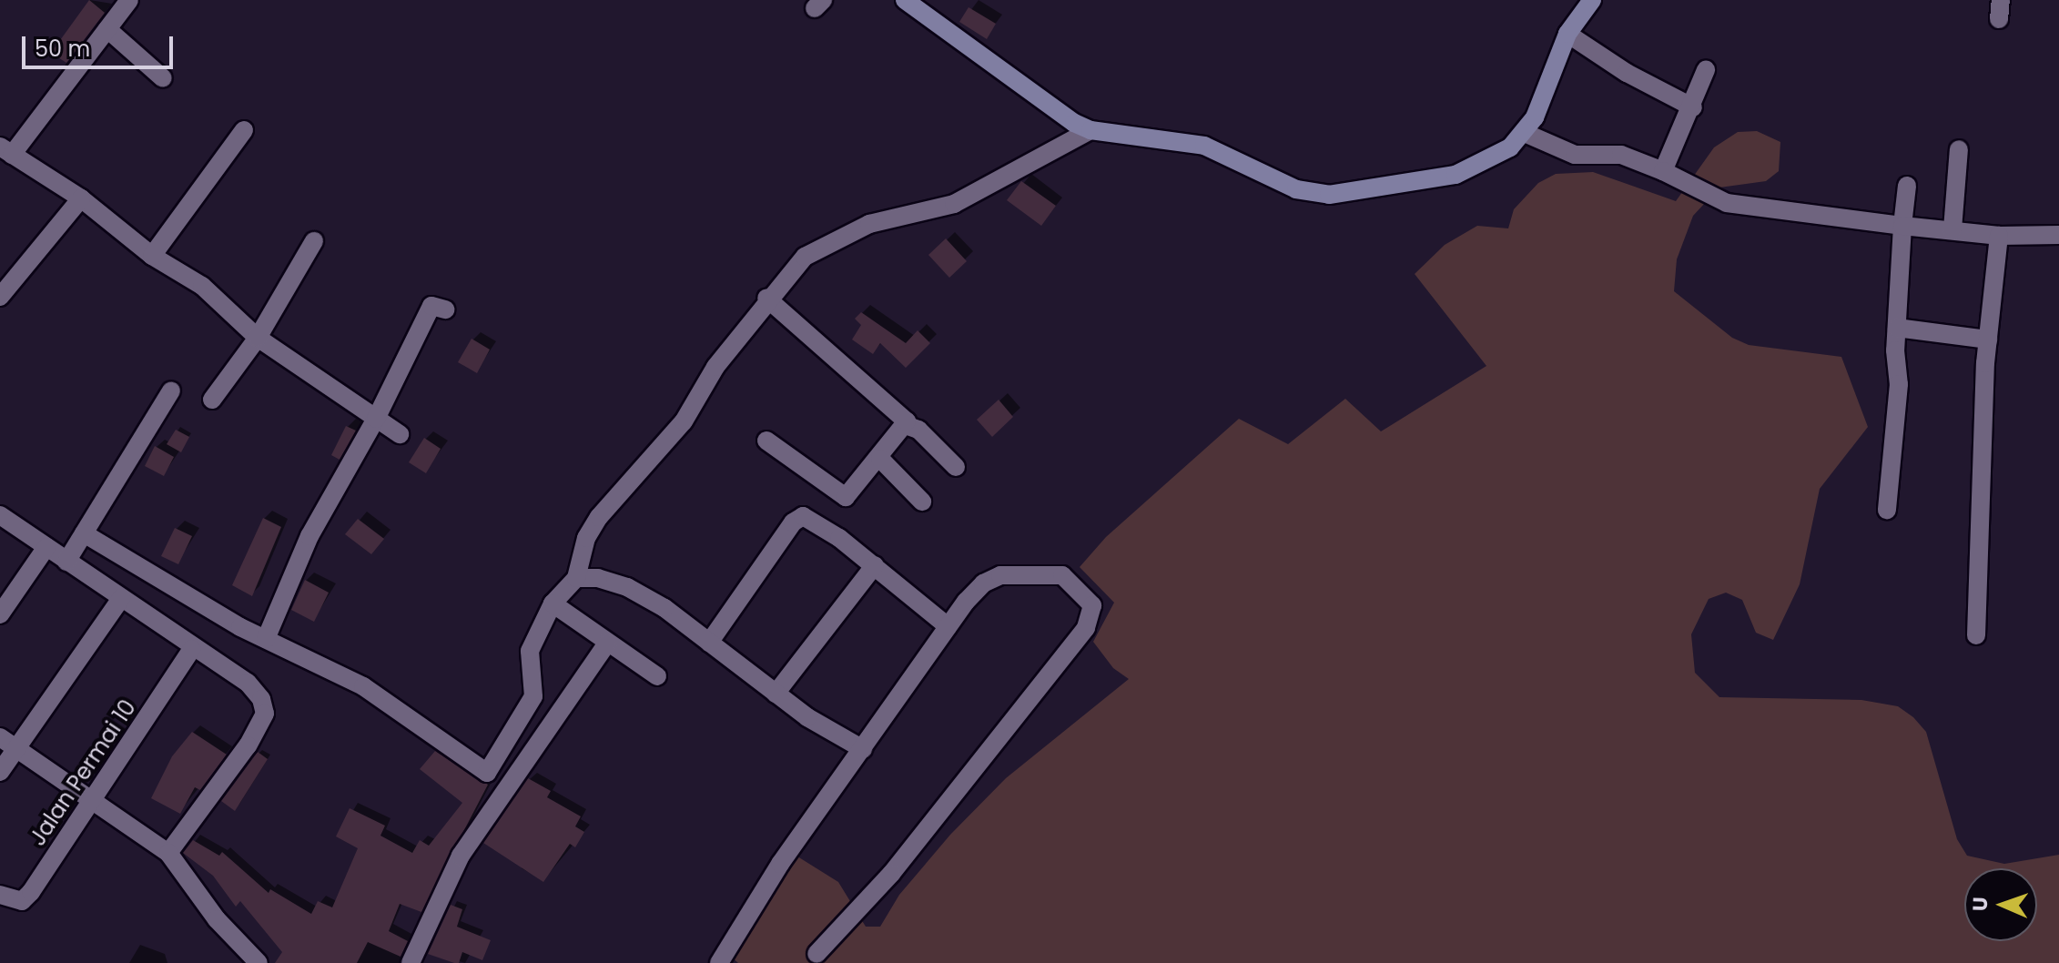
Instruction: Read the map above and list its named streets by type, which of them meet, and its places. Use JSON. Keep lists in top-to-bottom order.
{
  "streets": {
    "street": ["Jalan Permai 10"]
  },
  "scale_bar": "50 m",
  "north": "left"
}
